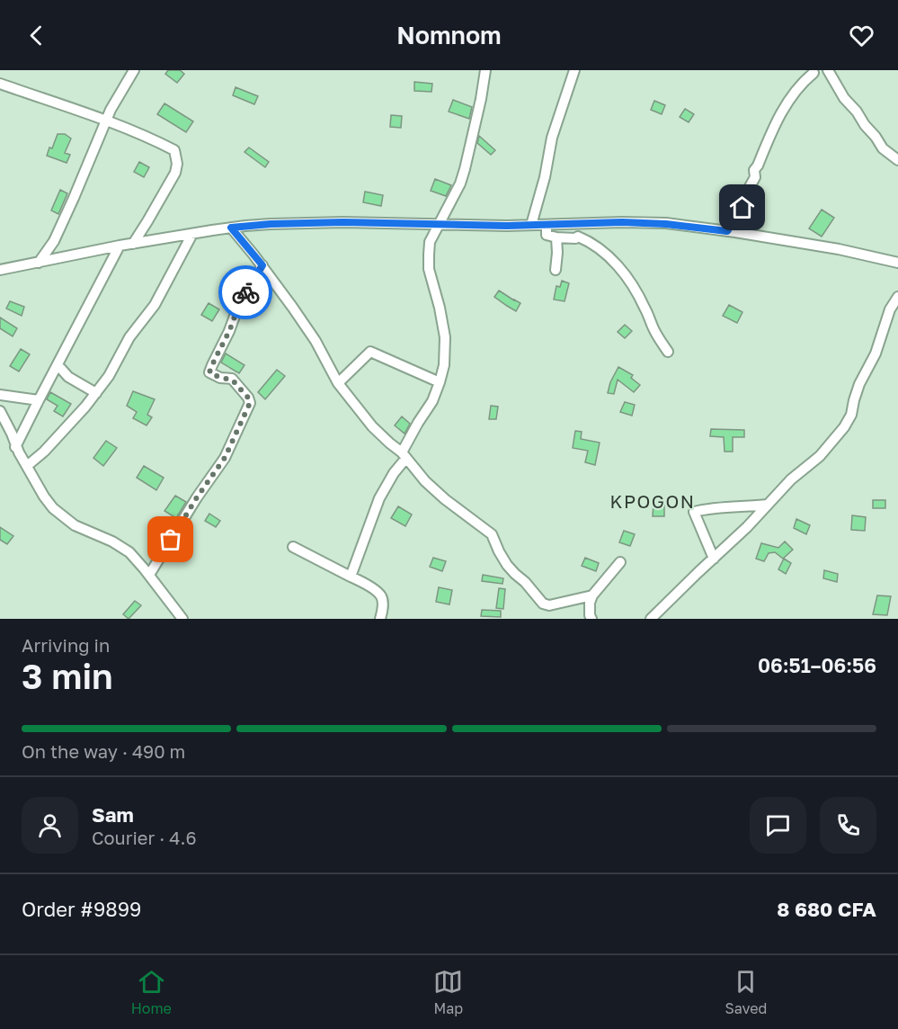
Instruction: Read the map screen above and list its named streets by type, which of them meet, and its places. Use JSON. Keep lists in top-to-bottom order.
{
  "districts": ["KPOGON"],
  "page": {
    "header": "Nomnom",
    "heading": ["3 min", "Arriving in", "06:51–06:56"],
    "panel": [
      "Sam",
      "Courier · 4.6",
      "Order #9899",
      "8 680 CFA"
    ],
    "bar": "On the way · 490 m",
    "tabs": ["Home", "Map", "Saved"]
  }
}
